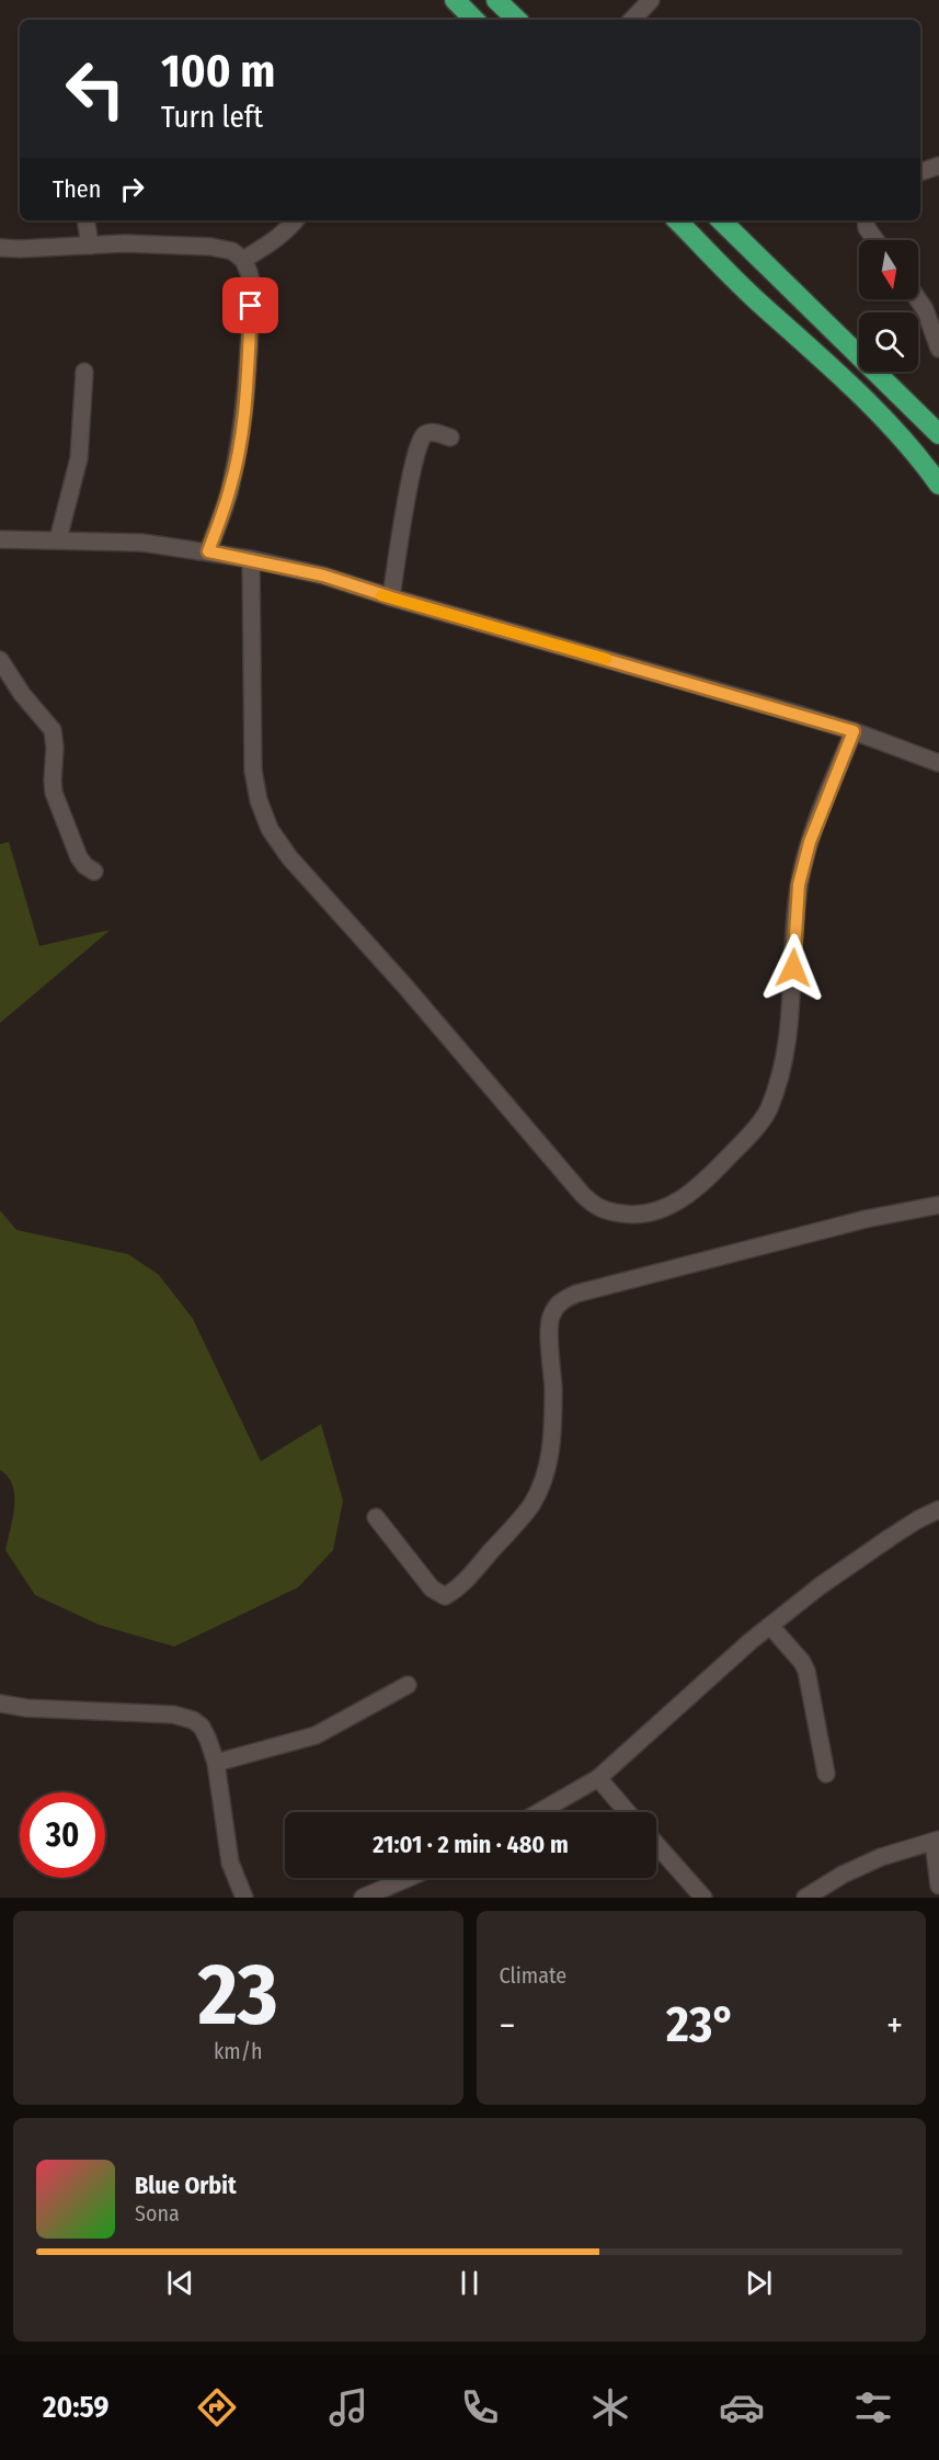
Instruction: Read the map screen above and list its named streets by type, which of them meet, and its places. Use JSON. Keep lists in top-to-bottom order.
{
  "north": "bottom",
  "page": {
    "turn": ["100 m", "Turn left"],
    "then": "Then",
    "limit": "30",
    "trip": "21:01 · 2 min · 480 m",
    "tile": [
      ["23", "km/h"],
      "Climate"
    ],
    "heat": ["−", "23°", "+"],
    "song": ["Blue Orbit", "Sona"],
    "tabs": "20:59"
  }
}
